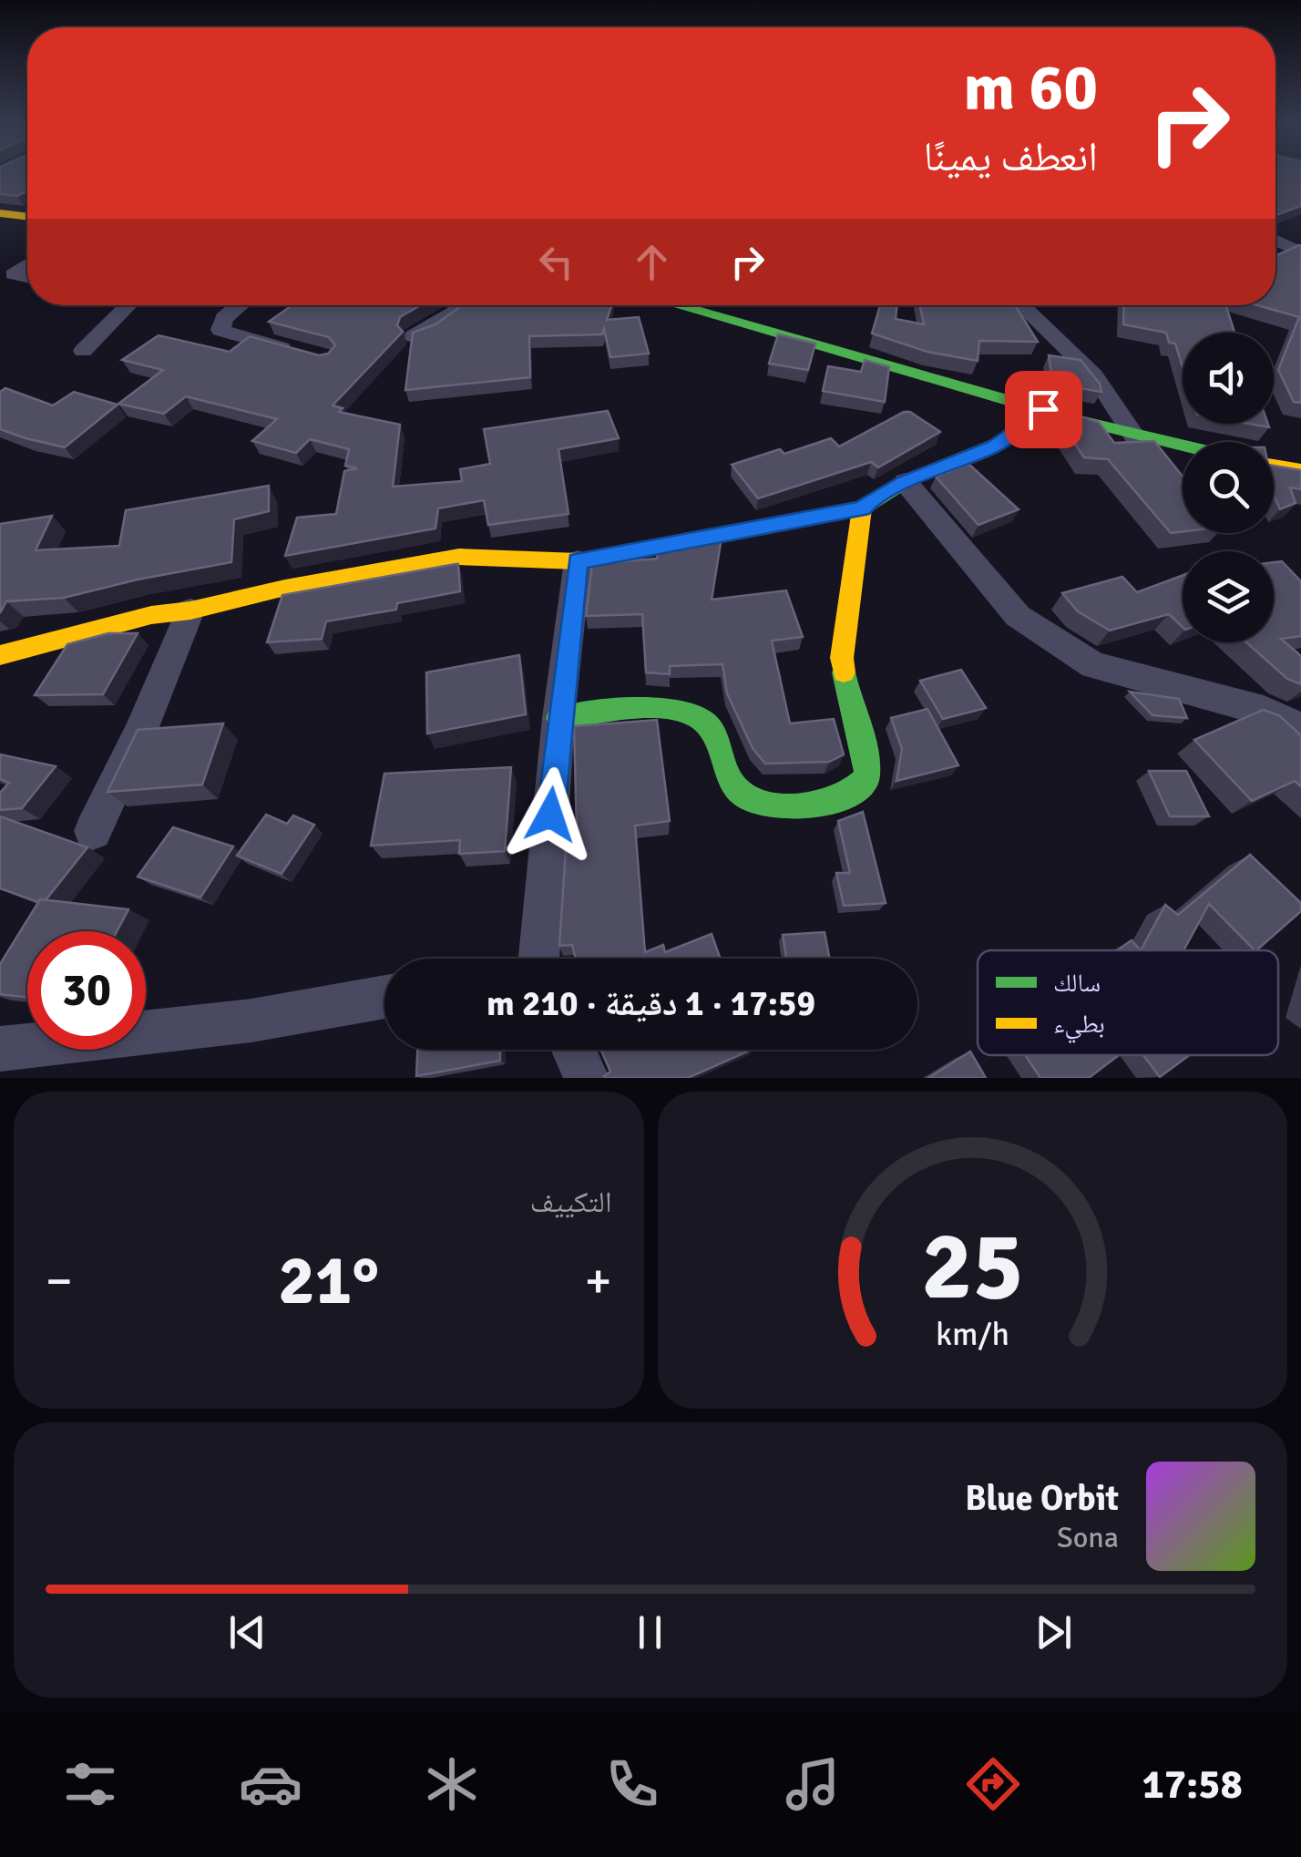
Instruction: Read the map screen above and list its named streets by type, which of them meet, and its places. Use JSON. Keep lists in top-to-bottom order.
{
  "legend": ["سالك", "بطيء"],
  "page": {
    "turn": ["60 m", "انعطف يمينًا"],
    "limit": "30",
    "trip": "17:59 · 1 دقيقة · 210 m",
    "tile": "التكييف",
    "heat": ["−", "21°", "+"],
    "song": ["Blue Orbit", "Sona"],
    "tabs": "17:58",
    "gauge": ["25", "km/h"]
  }
}
